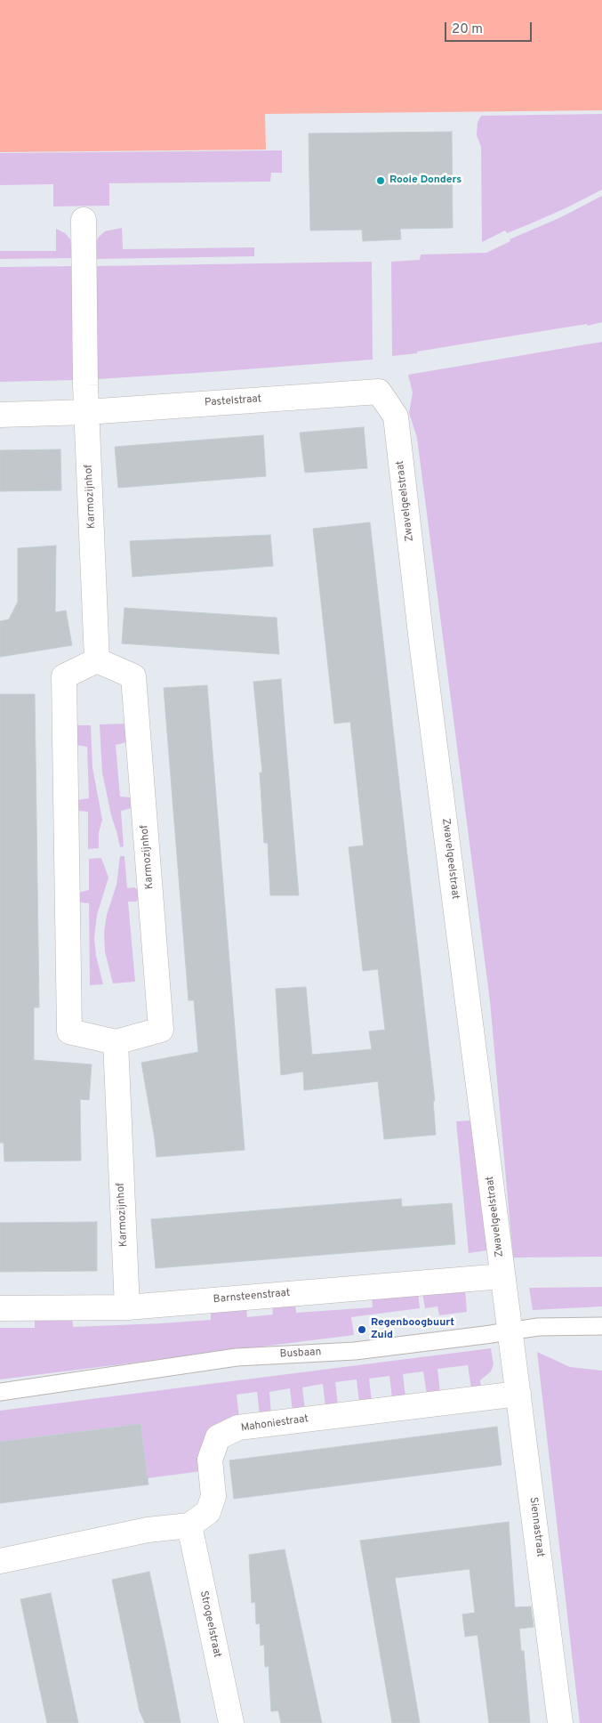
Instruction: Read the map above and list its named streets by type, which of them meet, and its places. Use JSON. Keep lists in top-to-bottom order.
{
  "streets": {
    "street": [
      "Pastelstraat",
      "Karmozijnhof",
      "Zwavelgeelstraat",
      "Barnsteenstraat",
      "Mahoniestraat",
      "Siennastraat",
      "Strogeelstraat"
    ],
    "lane": ["Busbaan"]
  },
  "crossings": [
    ["Pastelstraat", "Karmozijnhof"],
    ["Pastelstraat", "Zwavelgeelstraat"],
    ["Karmozijnhof", "Barnsteenstraat"],
    ["Zwavelgeelstraat", "Barnsteenstraat"],
    ["Zwavelgeelstraat", "Busbaan"],
    ["Zwavelgeelstraat", "Siennastraat"],
    ["Busbaan", "Siennastraat"],
    ["Mahoniestraat", "Siennastraat"],
    ["Mahoniestraat", "Strogeelstraat"]
  ],
  "places": ["Rooie Donders", "Regenboogbuurt Zuid"],
  "scale_bar": "20 m"
}
